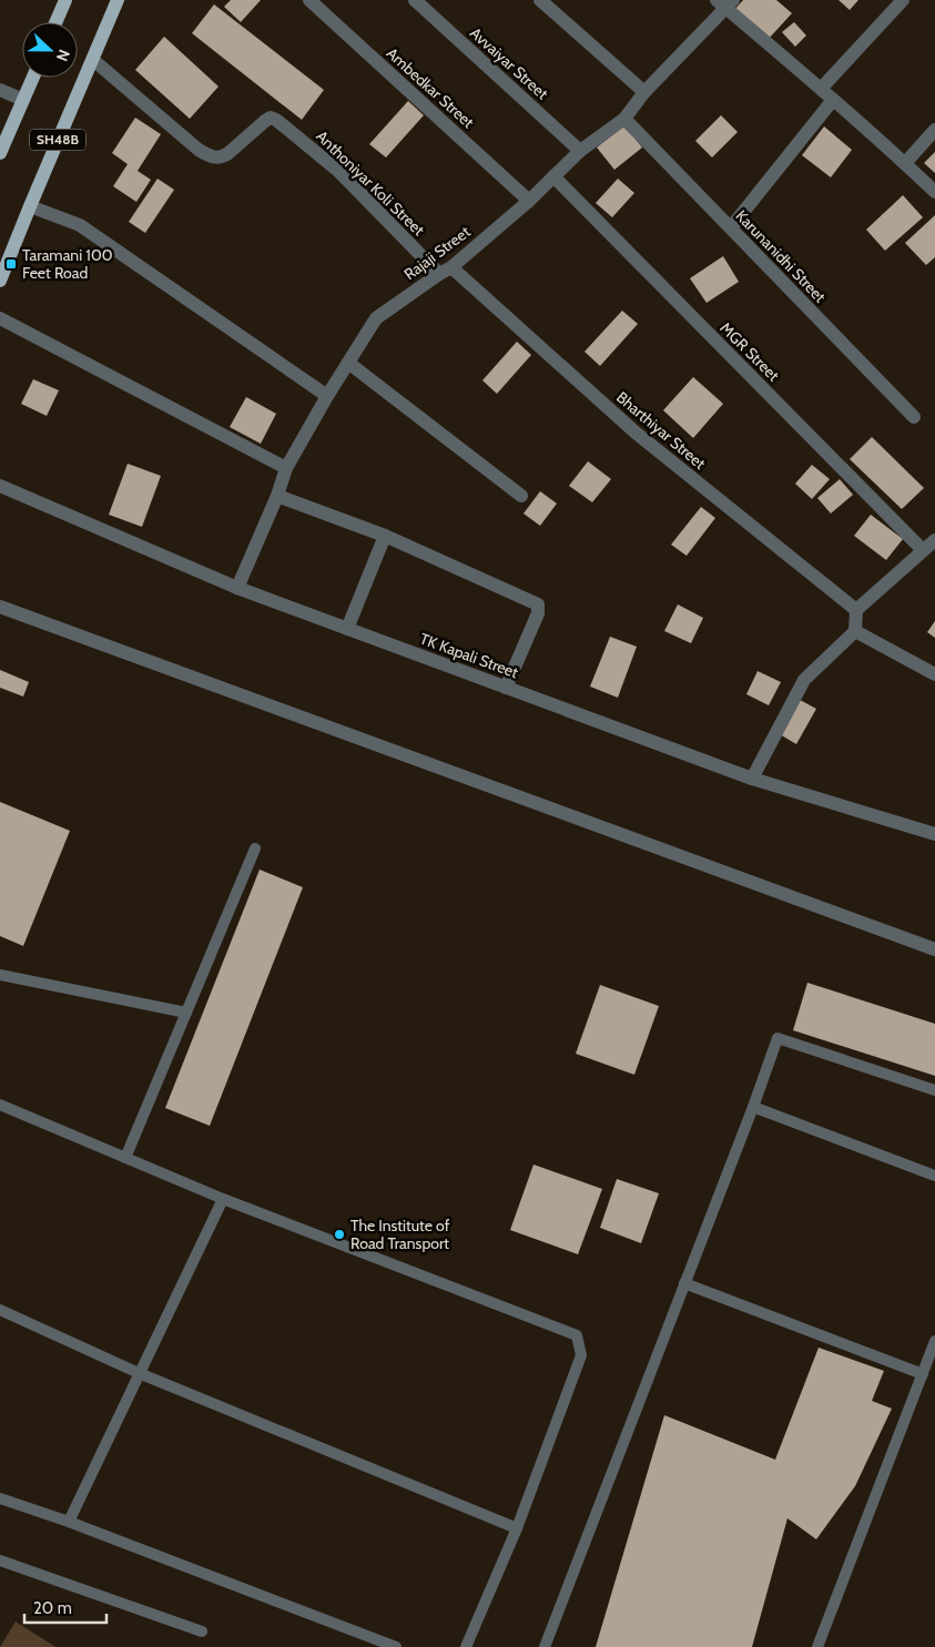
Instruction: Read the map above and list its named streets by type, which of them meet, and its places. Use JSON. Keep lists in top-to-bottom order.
{
  "streets": {
    "main road": ["SH48B"],
    "street": [
      "Avvaiyar Street",
      "Ambedkar Street",
      "Anthoniyar Koli Street",
      "Rajaji Street",
      "Karunanidhi Street",
      "MGR Street",
      "Bharthiyar Street",
      "TK Kapali Street"
    ]
  },
  "crossings": [
    ["Avvaiyar Street", "Rajaji Street"],
    ["Ambedkar Street", "Rajaji Street"],
    ["SH48B", "Anthoniyar Koli Street"],
    ["Anthoniyar Koli Street", "Rajaji Street"],
    ["Anthoniyar Koli Street", "Bharthiyar Street"],
    ["Rajaji Street", "Karunanidhi Street"],
    ["Rajaji Street", "MGR Street"],
    ["Rajaji Street", "Bharthiyar Street"],
    ["Rajaji Street", "TK Kapali Street"]
  ],
  "places": {
    "transit": ["Taramani 100 Feet Road"],
    "other": ["The Institute of Road Transport"]
  },
  "scale_bar": "20 m",
  "north": "right"
}
